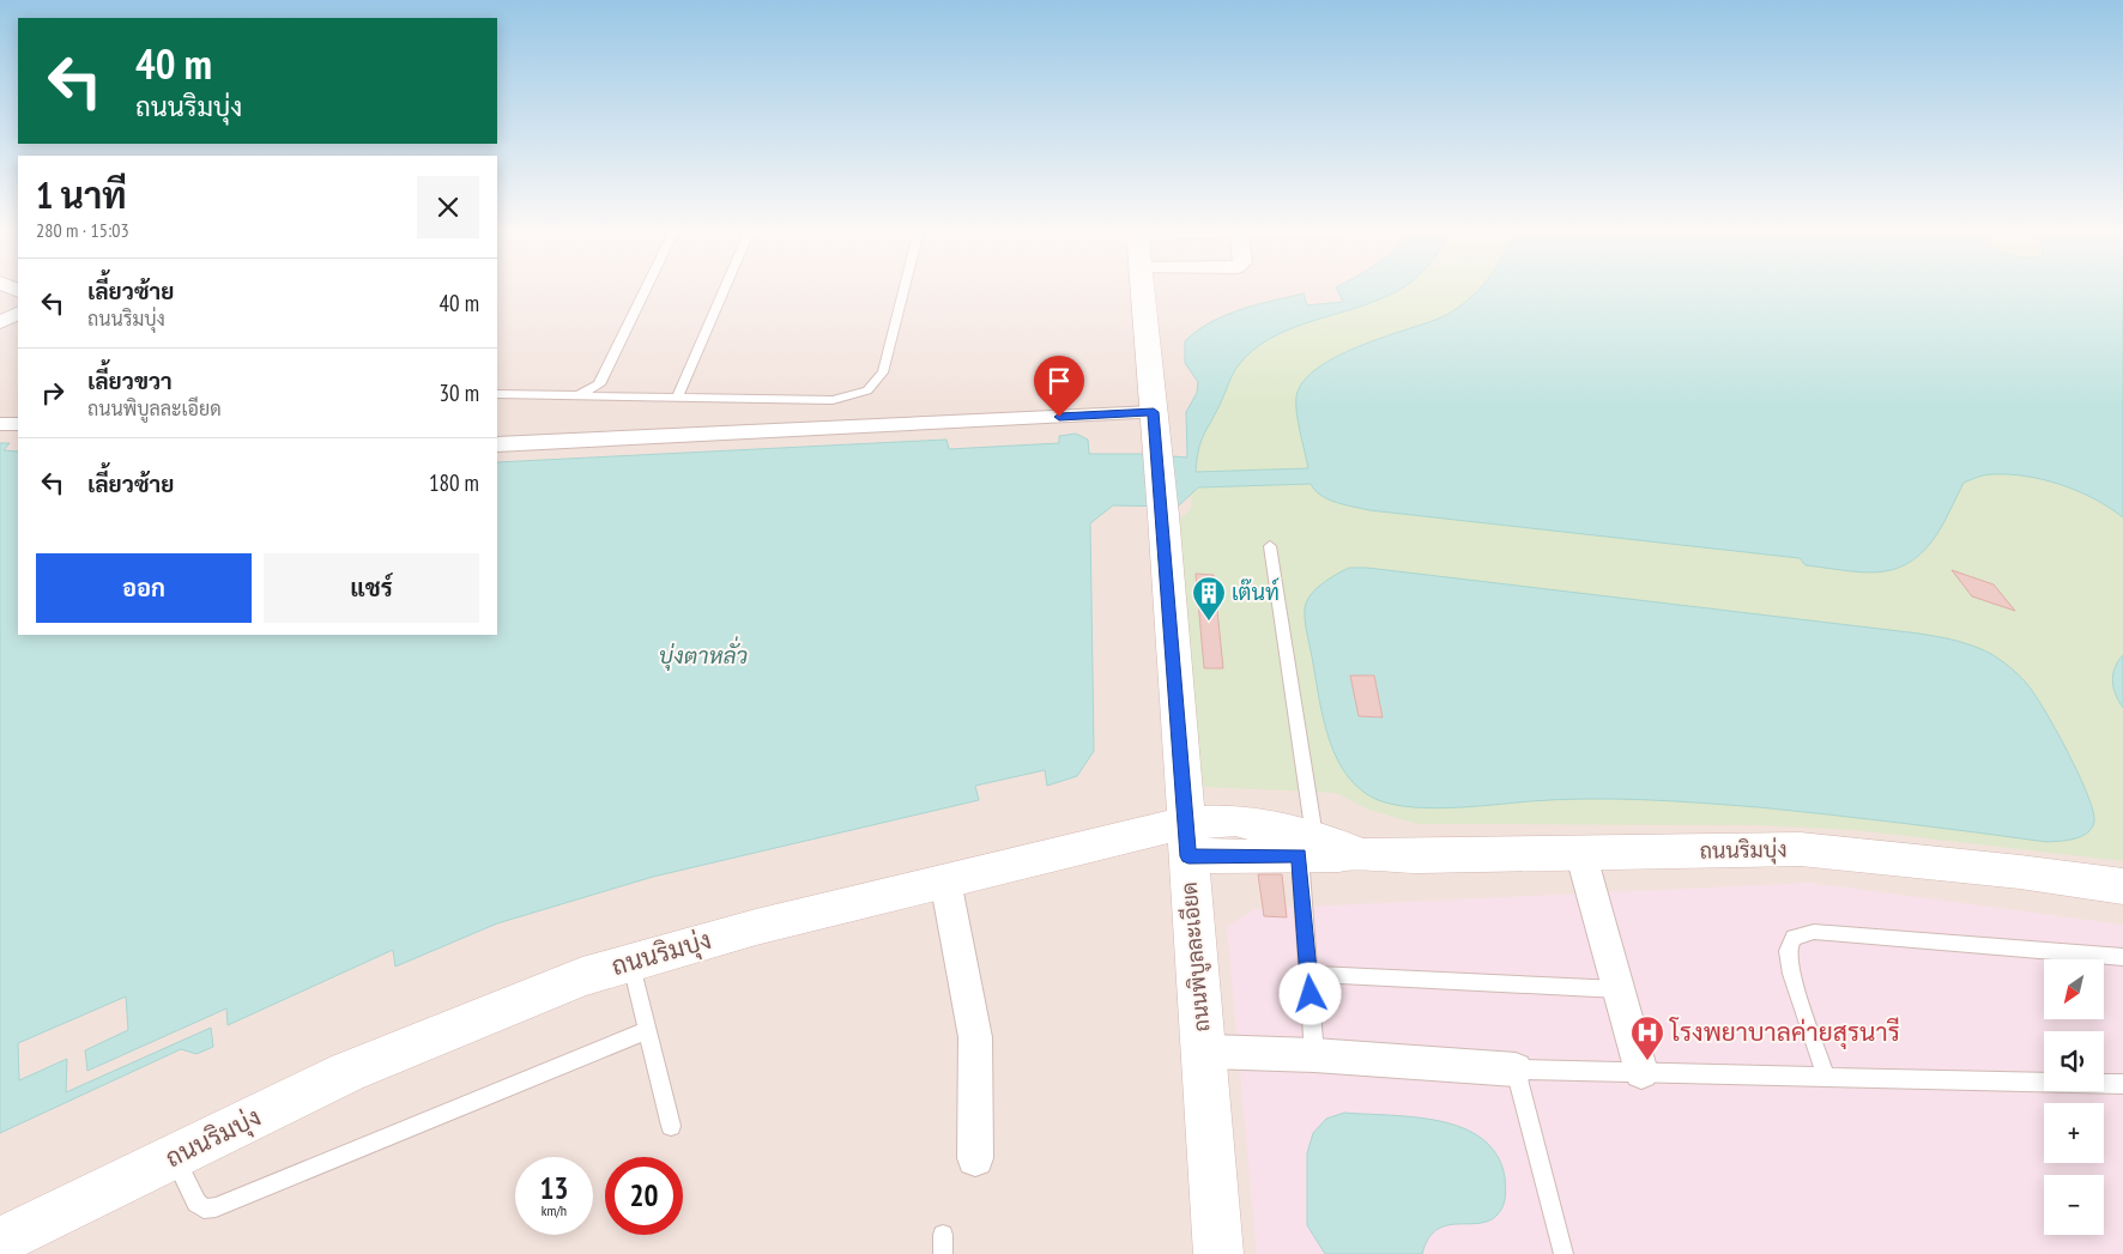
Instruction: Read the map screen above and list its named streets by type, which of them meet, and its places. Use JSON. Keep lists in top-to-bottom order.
{
  "streets": {
    "street": ["ถนนริมบุ่ง", "ถนนพิบูลละเอียด"]
  },
  "crossings": [
    ["ถนนริมบุ่ง", "ถนนพิบูลละเอียด"]
  ],
  "water": ["บุ่งตาหลั่ว"],
  "places": {
    "building": ["เต๊นท์"],
    "hospital": ["โรงพยาบาลค่ายสุรนารี"]
  },
  "north": "bottom left",
  "page": {
    "turn": ["40 m", "ถนนริมบุ่ง"],
    "heading": ["1 นาที", "280 m · 15:03"],
    "list": [
      {
        "name": "เลี้ยวซ้าย",
        "note": "ถนนริมบุ่ง",
        "value": "40 m"
      },
      {
        "name": "เลี้ยวขวา",
        "note": "ถนนพิบูลละเอียด",
        "value": "30 m"
      },
      {
        "name": "เลี้ยวซ้าย",
        "value": "180 m"
      }
    ],
    "buttons": ["ออก", "แชร์"],
    "map_buttons": ["+", "−"],
    "speed": "13 km/h",
    "limit": "20"
  }
}
